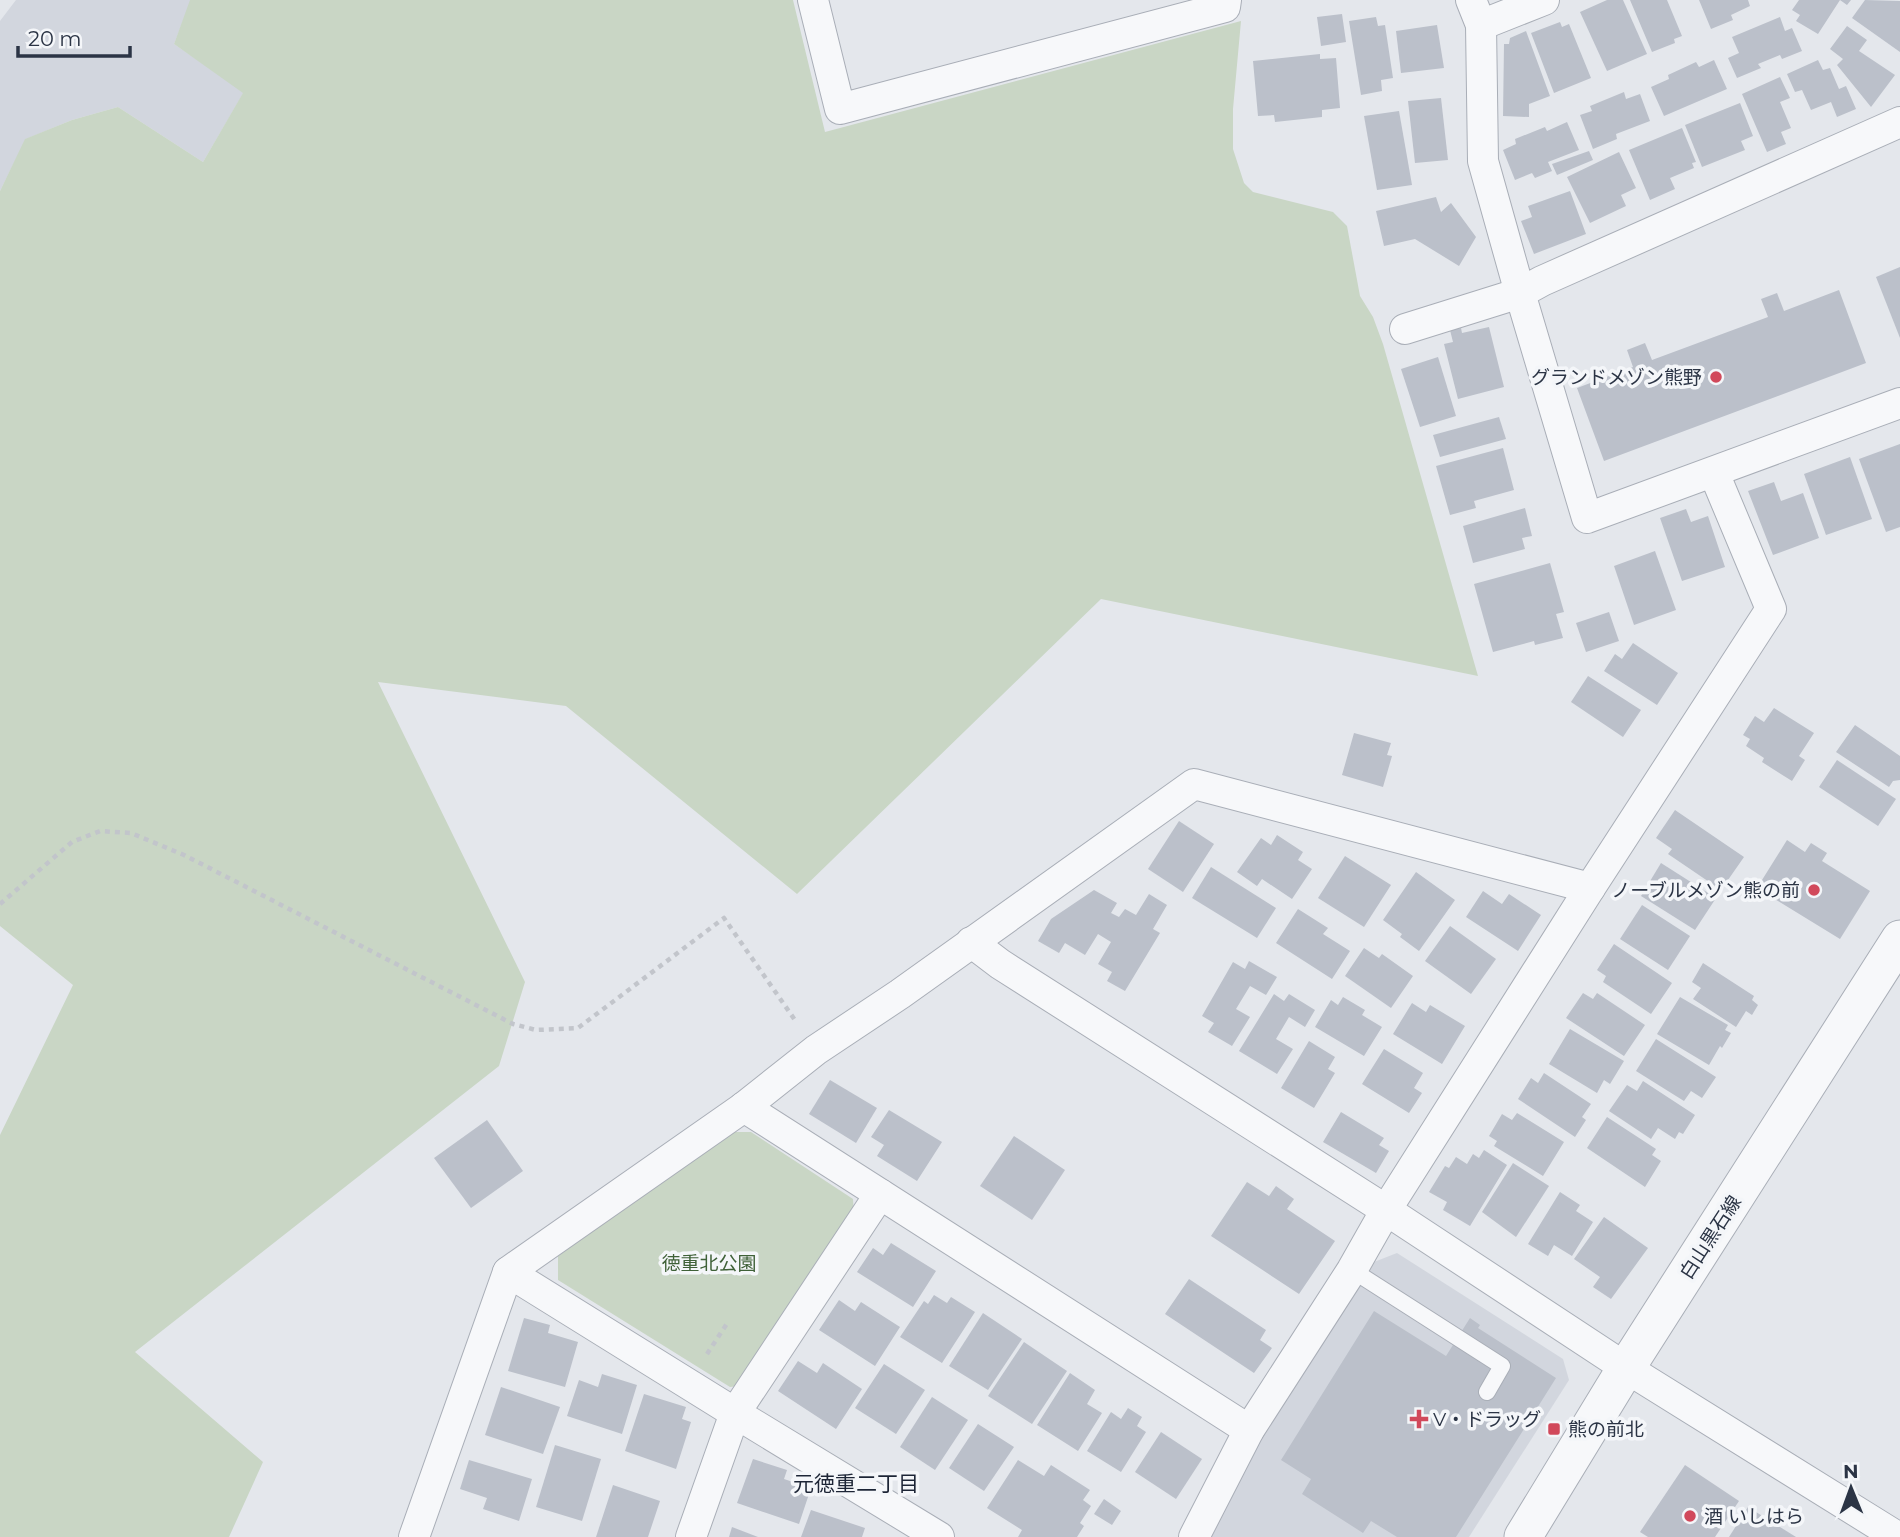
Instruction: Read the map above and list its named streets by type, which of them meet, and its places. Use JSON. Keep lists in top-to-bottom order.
{
  "streets": {
    "street": ["白山黒石線"]
  },
  "districts": ["元徳重二丁目"],
  "parks": ["徳重北公園"],
  "places": {
    "other": ["グランドメゾン熊野", "ノーブルメゾン熊の前", "酒 いしはら"],
    "health": ["V・ドラッグ"],
    "transit": ["熊の前北"]
  },
  "scale_bar": "20 m",
  "north": "top"
}
